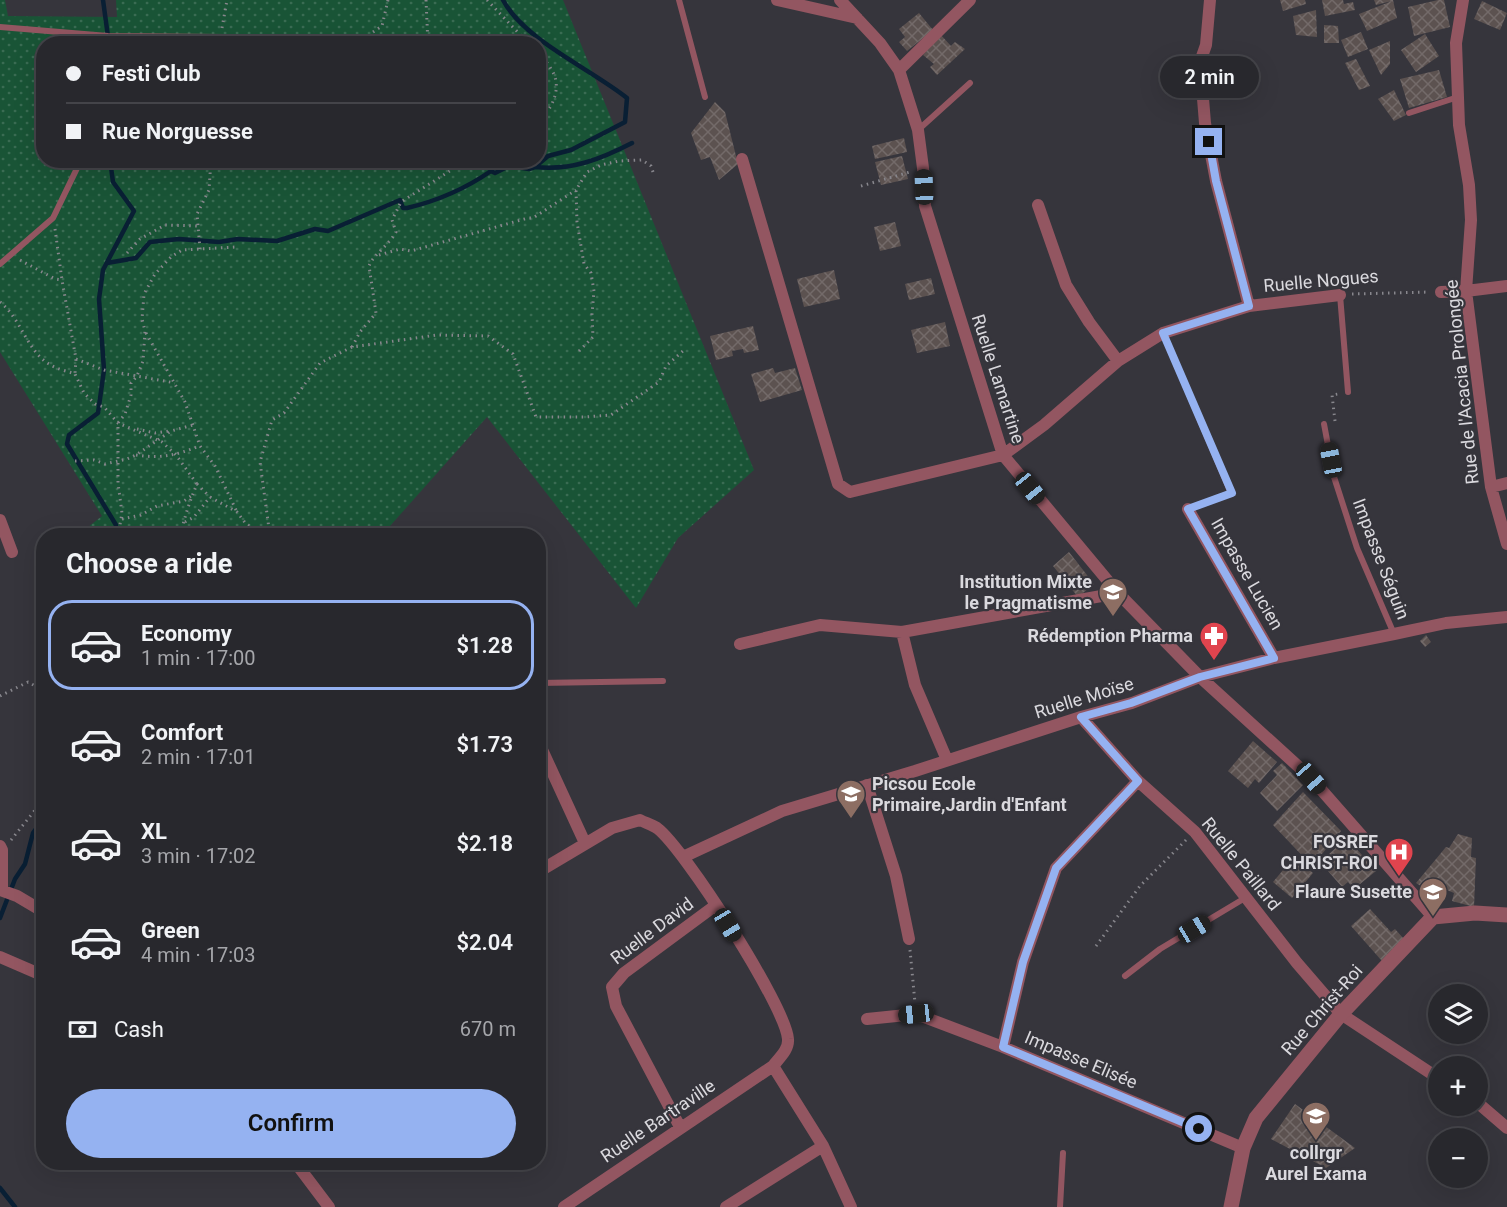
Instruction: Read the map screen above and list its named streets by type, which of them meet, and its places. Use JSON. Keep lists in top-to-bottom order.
{
  "streets": {
    "street": [
      "Ruelle Nogues",
      "Ruelle Lamartine",
      "Rue de l'Acacia Prolongée",
      "Impasse Lucien",
      "Ruelle Moïse",
      "Ruelle Paillard",
      "Ruelle David",
      "Rue Christ-Roi",
      "Impasse Elisée",
      "Ruelle Bartraville"
    ],
    "lane": ["Impasse Séguin"]
  },
  "crossings": [
    ["Ruelle Nogues", "Ruelle Lamartine"],
    ["Ruelle Lamartine", "Ruelle Moïse"],
    ["Ruelle Lamartine", "Rue Christ-Roi"],
    ["Impasse Séguin", "Ruelle Moïse"],
    ["Impasse Lucien", "Ruelle Moïse"],
    ["Ruelle Moïse", "Ruelle Paillard"],
    ["Ruelle Paillard", "Rue Christ-Roi"],
    ["Ruelle David", "Ruelle Bartraville"],
    ["Rue Christ-Roi", "Impasse Elisée"]
  ],
  "places": {
    "school or university": [
      "Institution Mixte le Pragmatisme",
      "Picsou Ecole Primaire,Jardin d'Enfant",
      "Flaure Susette",
      "collrgr Aurel Exama"
    ],
    "pharmacy": ["Rédemption Pharma"],
    "hospital": ["FOSREF CHRIST-ROI"]
  },
  "page": {
    "banner": ["Festi Club", "Rue Norguesse"],
    "bubble": "2 min",
    "heading": "Choose a ride",
    "list": [
      {
        "name": "Economy",
        "note": "1 min · 17:00",
        "value": "$1.28"
      },
      {
        "name": "Comfort",
        "note": "2 min · 17:01",
        "value": "$1.73"
      },
      {
        "name": "XL",
        "note": "3 min · 17:02",
        "value": "$2.18"
      },
      {
        "name": "Green",
        "note": "4 min · 17:03",
        "value": "$2.04"
      }
    ],
    "map_buttons": ["+", "−"],
    "pay": ["Cash", "670 m"],
    "buttons": "Confirm"
  }
}
